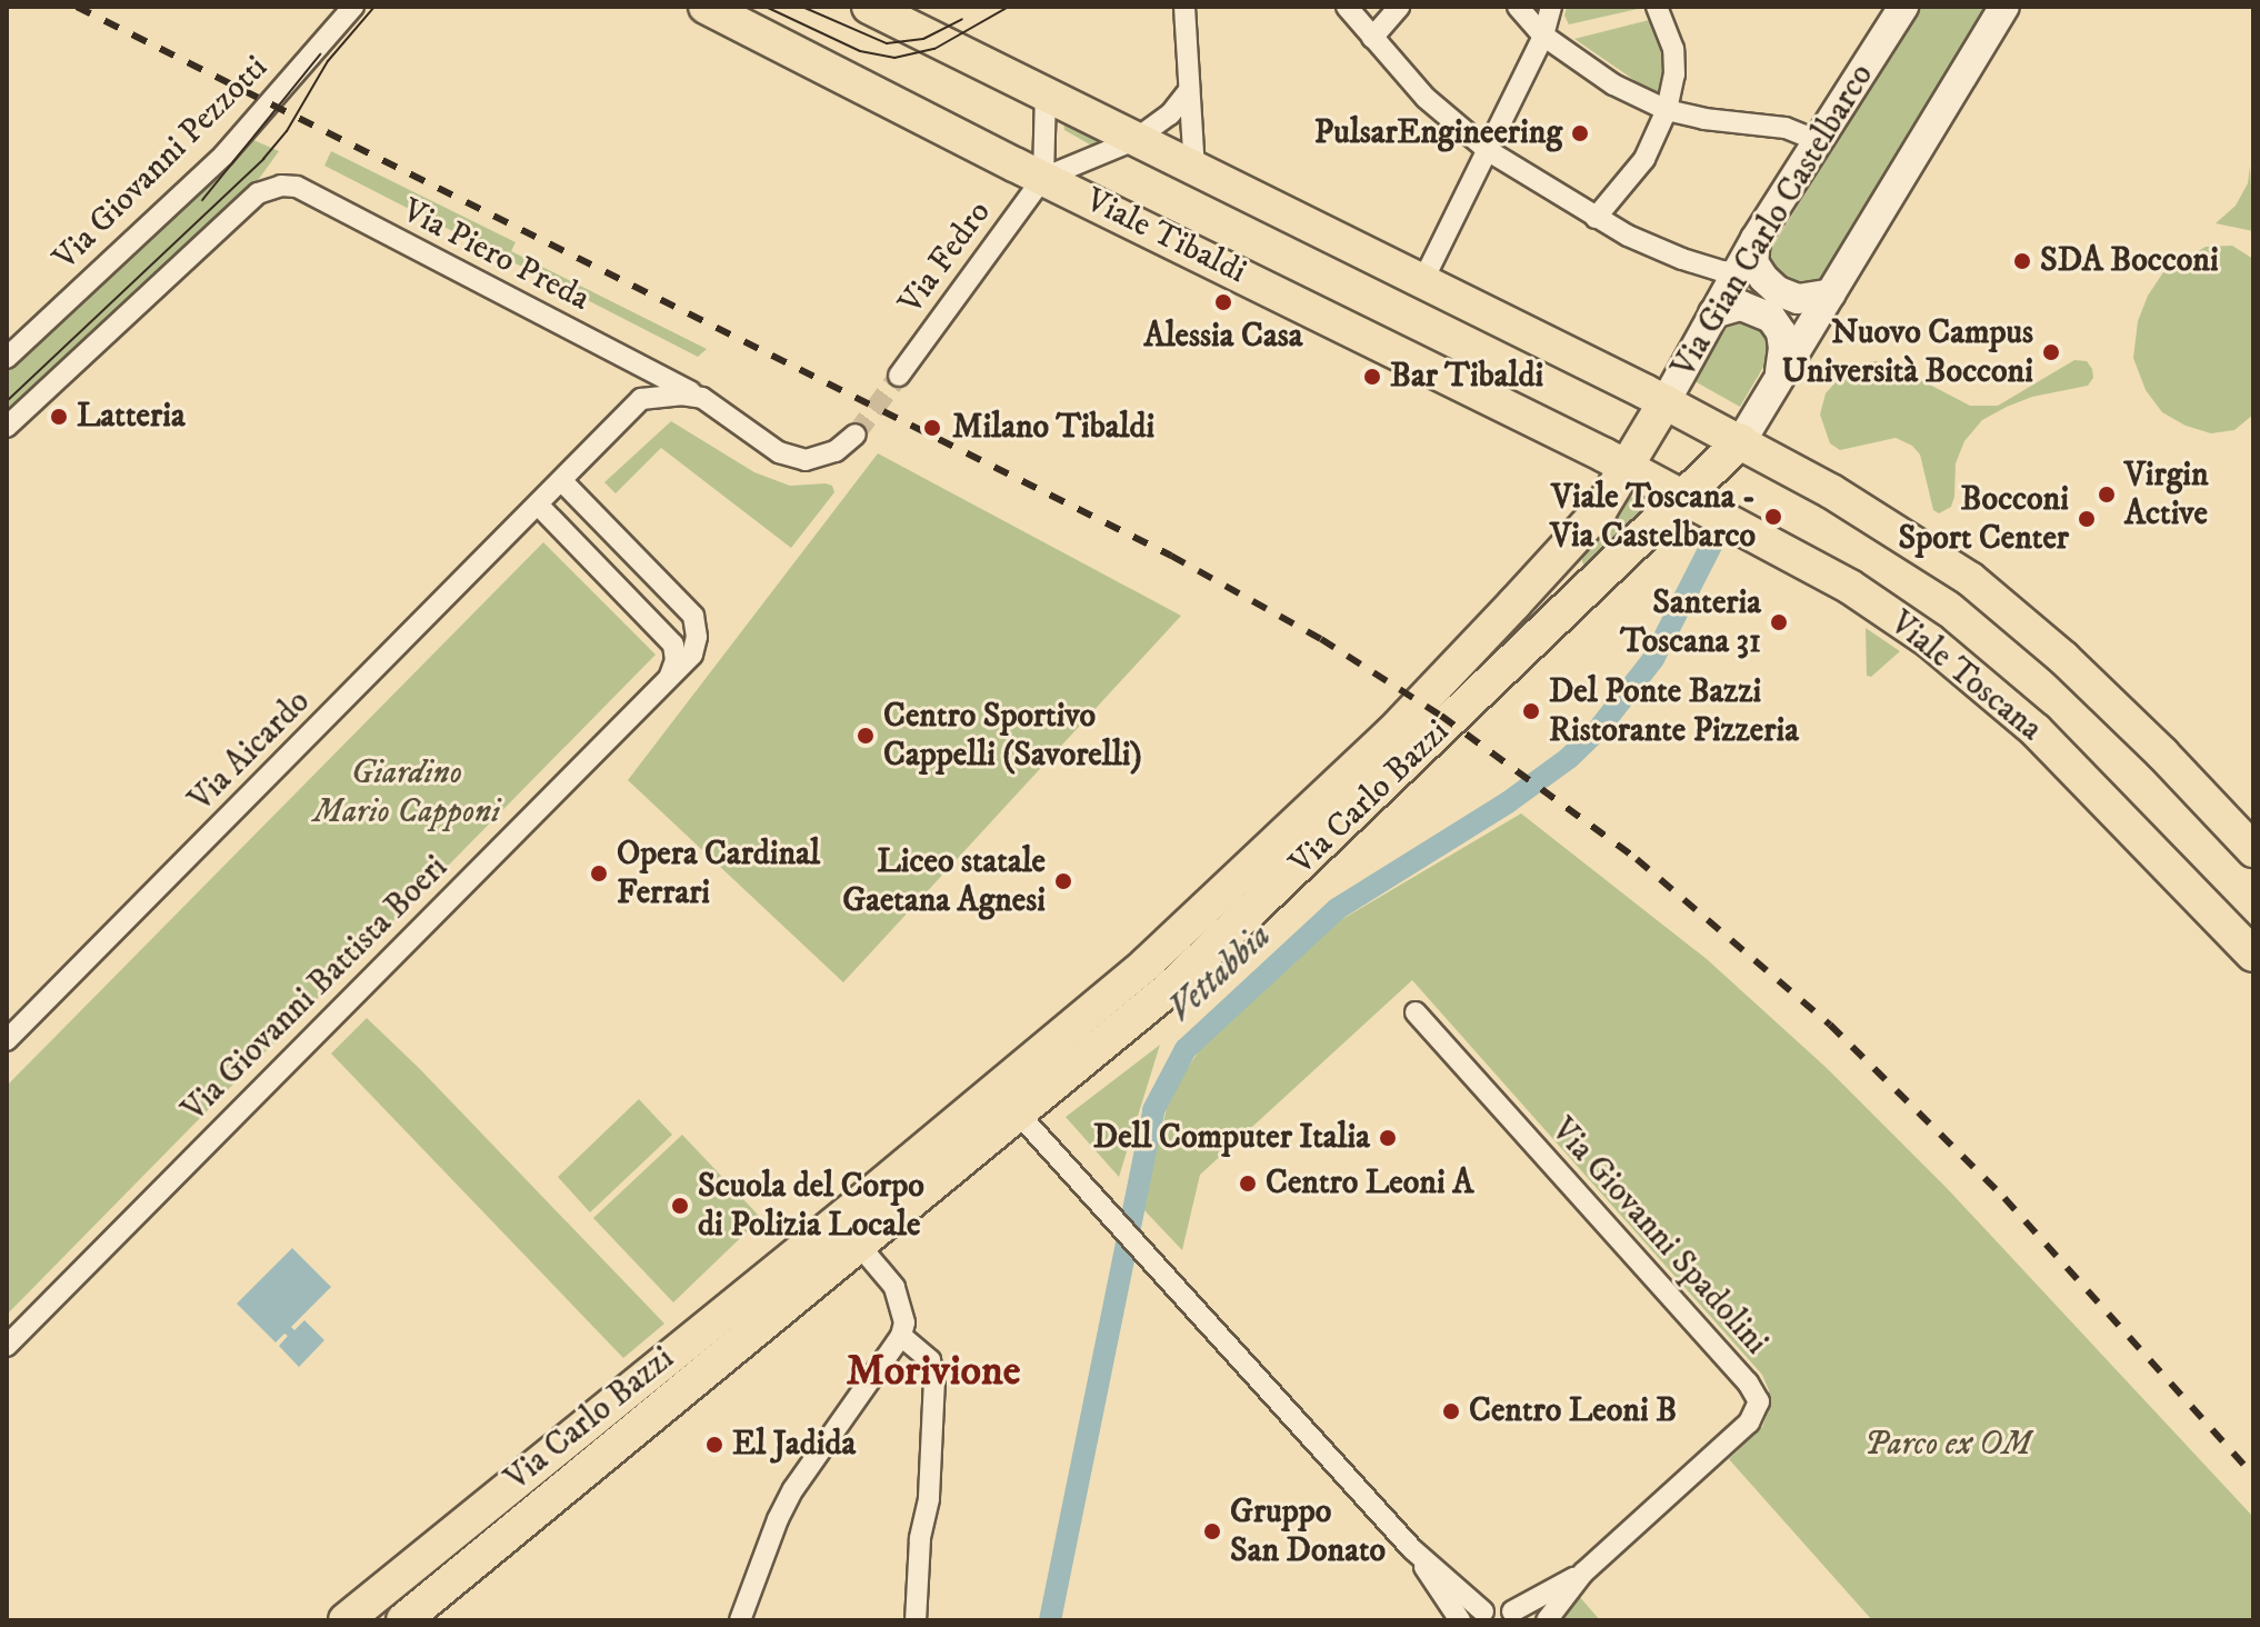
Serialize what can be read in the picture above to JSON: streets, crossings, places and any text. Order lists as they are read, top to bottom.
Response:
{
  "streets": {
    "main road": [
      "Via Gian Carlo Castelbarco",
      "Viale Tibaldi",
      "Viale Toscana",
      "Via Carlo Bazzi"
    ],
    "street": [
      "Via Giovanni Pezzotti",
      "Via Piero Preda",
      "Via Fedro",
      "Via Aicardo",
      "Via Giovanni Battista Boeri",
      "Via Giovanni Spadolini"
    ]
  },
  "crossings": [
    ["Via Gian Carlo Castelbarco", "Via Carlo Bazzi"],
    ["Viale Tibaldi", "Via Fedro"],
    ["Viale Tibaldi", "Viale Toscana"],
    ["Viale Tibaldi", "Via Carlo Bazzi"],
    ["Viale Toscana", "Via Carlo Bazzi"],
    ["Via Aicardo", "Via Giovanni Battista Boeri"],
    ["Via Carlo Bazzi", "Via Giovanni Spadolini"]
  ],
  "districts": ["Morivione"],
  "water": ["Vettabbia"],
  "parks": ["Giardino Mario Capponi", "Parco ex OM"],
  "places": [
    "PulsarEngineering",
    "SDA Bocconi",
    "Alessia Casa",
    "Nuovo Campus Università Bocconi",
    "Bar Tibaldi",
    "Latteria",
    "Milano Tibaldi",
    "Virgin Active",
    "Viale Toscana - Via Castelbarco",
    "Bocconi Sport Center",
    "Santeria Toscana 31",
    "Del Ponte Bazzi Ristorante Pizzeria",
    "Centro Sportivo Cappelli (Savorelli)",
    "Opera Cardinal Ferrari",
    "Liceo statale Gaetana Agnesi",
    "Dell Computer Italia",
    "Centro Leoni A",
    "Scuola del Corpo di Polizia Locale",
    "Centro Leoni B",
    "El Jadida",
    "Gruppo San Donato"
  ]
}
